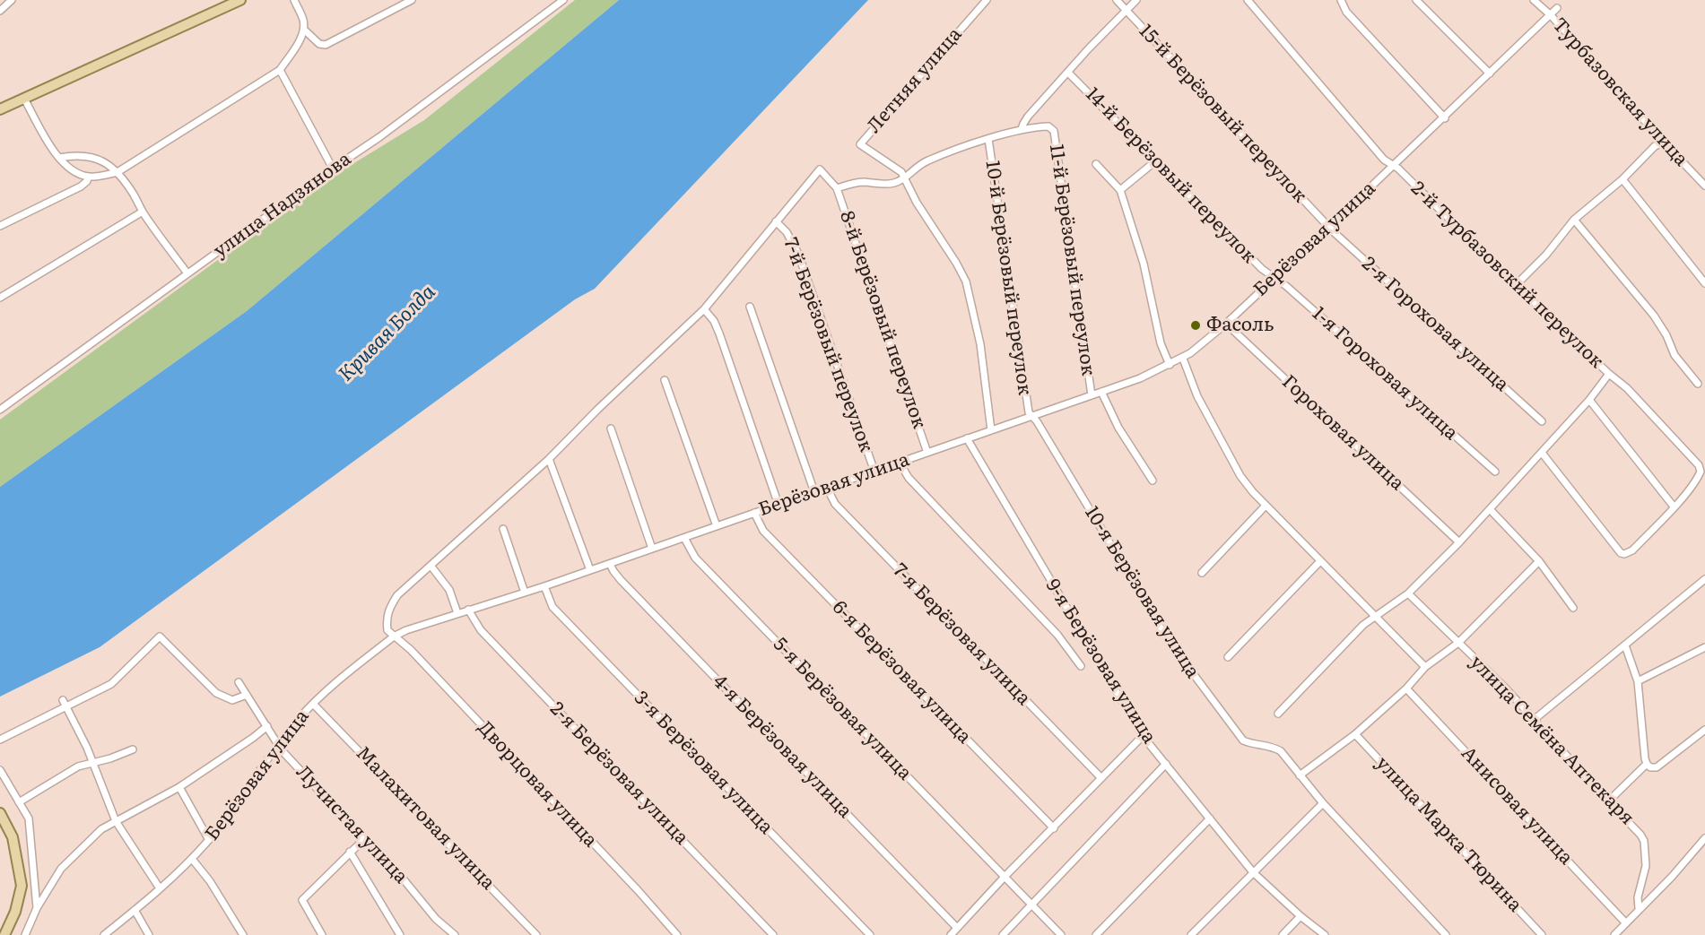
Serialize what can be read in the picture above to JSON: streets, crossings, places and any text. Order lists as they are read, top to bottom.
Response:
{
  "streets": {
    "street": [
      "Летняя улица",
      "Турбазовская улица",
      "15-й Берёзовый переулок",
      "14-й Берёзовый переулок",
      "улица Надзянова",
      "Берёзовая улица",
      "11-й Берёзовый переулок",
      "2-й Турбазовский переулок",
      "10-й Берёзовый переулок",
      "8-й Берёзовый переулок",
      "2-я Гороховая улица",
      "7-й Берёзовый переулок",
      "1-я Гороховая улица",
      "Гороховая улица",
      "10-я Берёзовая улица",
      "7-я Берёзовая улица",
      "9-я Берёзовая улица",
      "6-я Берёзовая улица",
      "5-я Берёзовая улица",
      "улица Семёна Аптекаря",
      "4-я Берёзовая улица",
      "3-я Берёзовая улица",
      "2-я Берёзовая улица",
      "Дворцовая улица",
      "Анисовая улица",
      "Малахитовая улица",
      "Лучистая улица",
      "улица Марка Тюрина"
    ]
  },
  "crossings": [
    ["Турбазовская улица", "Берёзовая улица"],
    ["15-й Берёзовый переулок", "Берёзовая улица"],
    ["15-й Берёзовый переулок", "2-я Гороховая улица"],
    ["14-й Берёзовый переулок", "Берёзовая улица"],
    ["14-й Берёзовый переулок", "1-я Гороховая улица"],
    ["Берёзовая улица", "11-й Берёзовый переулок"],
    ["Берёзовая улица", "2-й Турбазовский переулок"],
    ["Берёзовая улица", "10-й Берёзовый переулок"],
    ["Берёзовая улица", "8-й Берёзовый переулок"],
    ["Берёзовая улица", "2-я Гороховая улица"],
    ["Берёзовая улица", "7-й Берёзовый переулок"],
    ["Берёзовая улица", "1-я Гороховая улица"],
    ["Берёзовая улица", "Гороховая улица"],
    ["Берёзовая улица", "10-я Берёзовая улица"],
    ["Берёзовая улица", "7-я Берёзовая улица"],
    ["Берёзовая улица", "9-я Берёзовая улица"],
    ["Берёзовая улица", "6-я Берёзовая улица"],
    ["Берёзовая улица", "5-я Берёзовая улица"],
    ["Берёзовая улица", "4-я Берёзовая улица"],
    ["Берёзовая улица", "3-я Берёзовая улица"],
    ["Берёзовая улица", "2-я Берёзовая улица"],
    ["Берёзовая улица", "Дворцовая улица"],
    ["Берёзовая улица", "Малахитовая улица"],
    ["Берёзовая улица", "Лучистая улица"],
    ["2-й Турбазовский переулок", "Гороховая улица"],
    ["2-й Турбазовский переулок", "улица Семёна Аптекаря"],
    ["10-й Берёзовый переулок", "10-я Берёзовая улица"]
  ],
  "water": ["Кривая Болда"],
  "places": ["Фасоль"]
}
